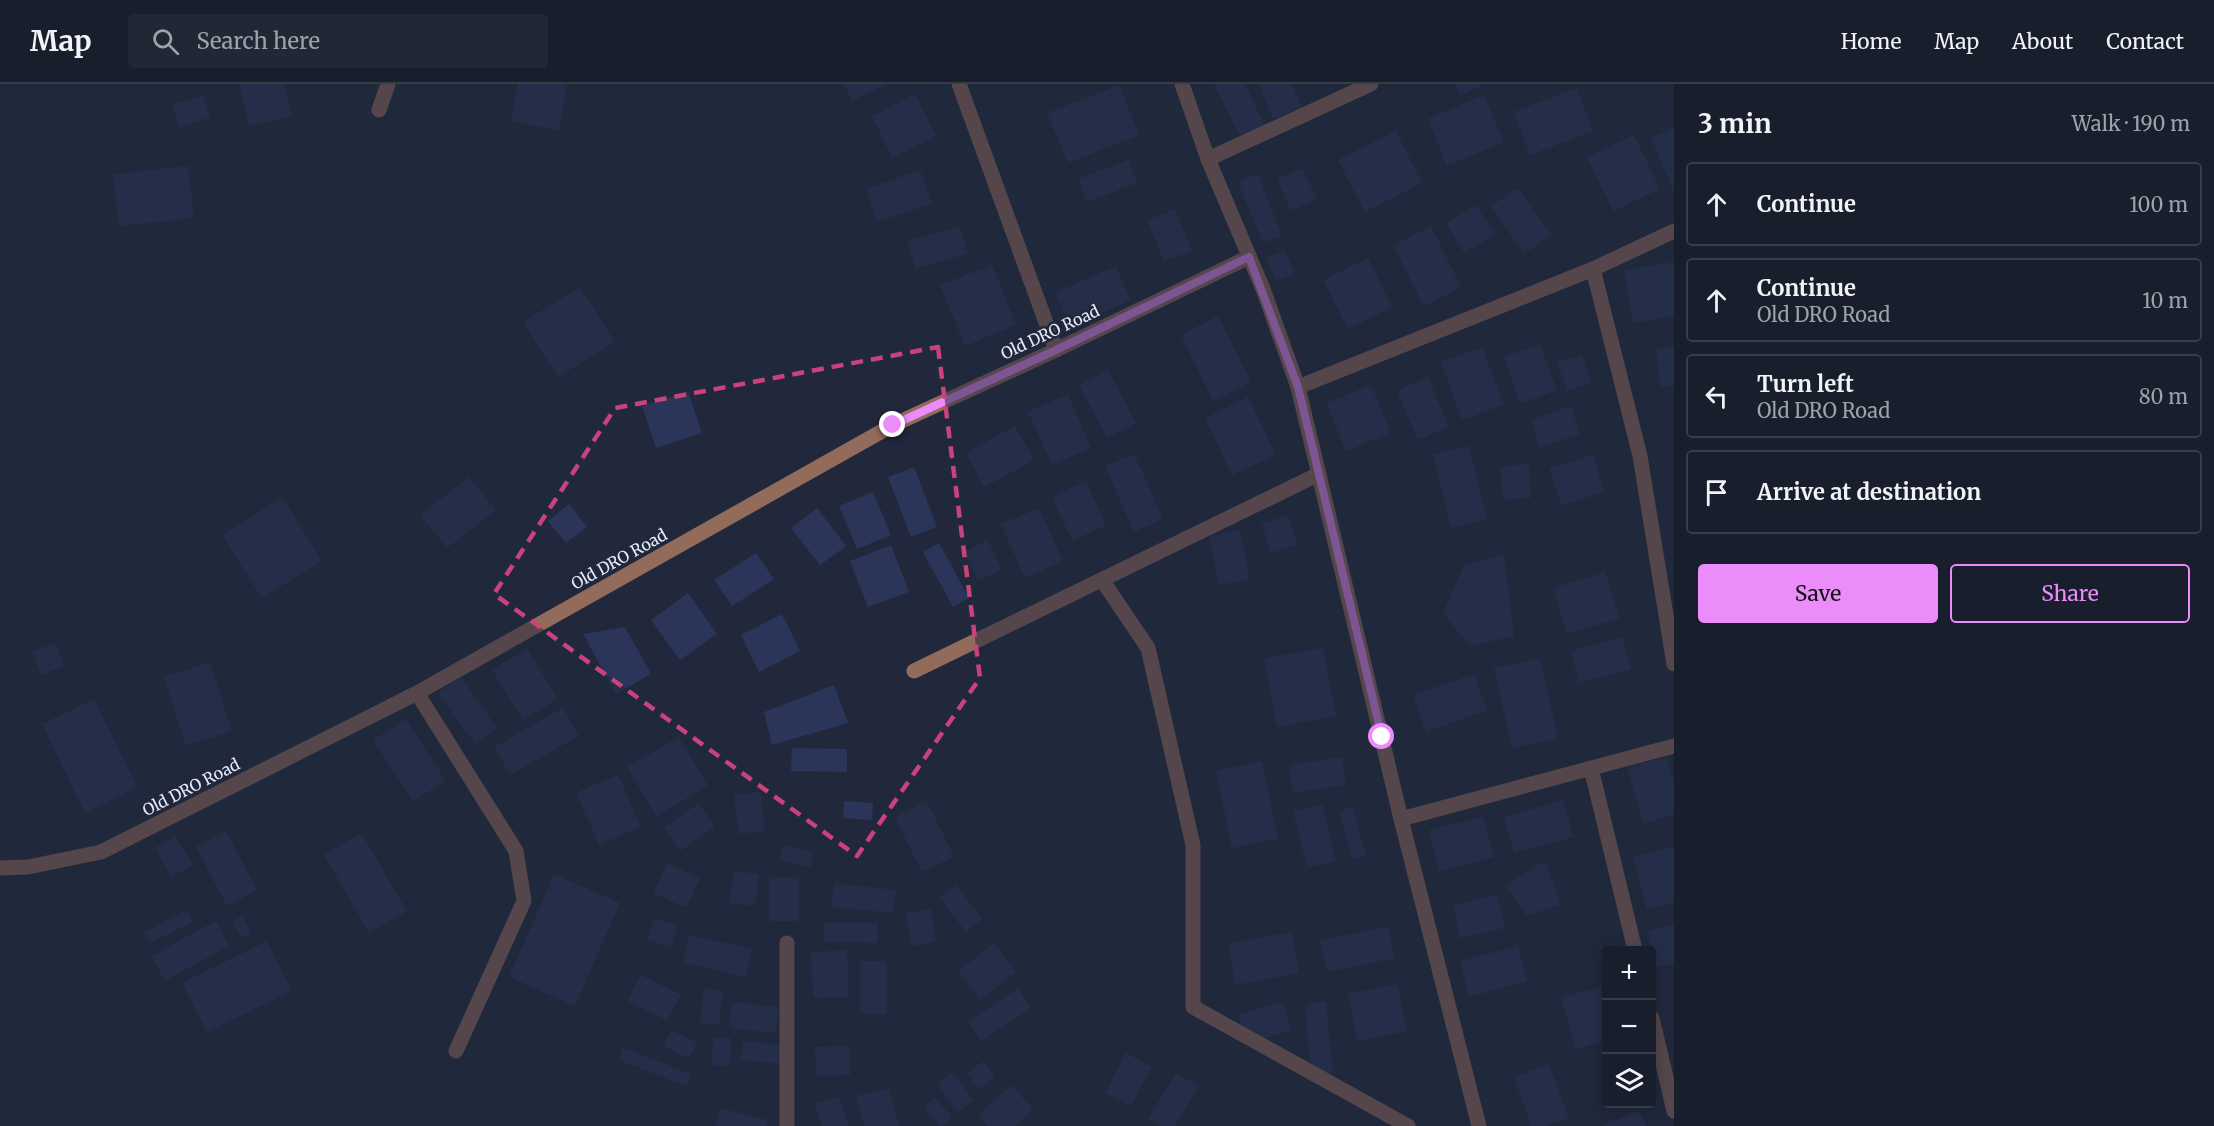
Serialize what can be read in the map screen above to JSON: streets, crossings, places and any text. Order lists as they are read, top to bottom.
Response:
{
  "streets": {
    "street": ["Old DRO Road"]
  },
  "page": {
    "header": "Map",
    "search": "Search here",
    "nav": [
      "Home",
      "Map",
      "About",
      "Contact"
    ],
    "heading": ["3 min", "Walk · 190 m"],
    "list": [
      ["Continue", "100 m"],
      ["Continue", "Old DRO Road", "10 m"],
      ["Turn left", "Old DRO Road", "80 m"],
      "Arrive at destination"
    ],
    "buttons": ["Save", "Share"],
    "map_buttons": ["+", "−"]
  }
}
